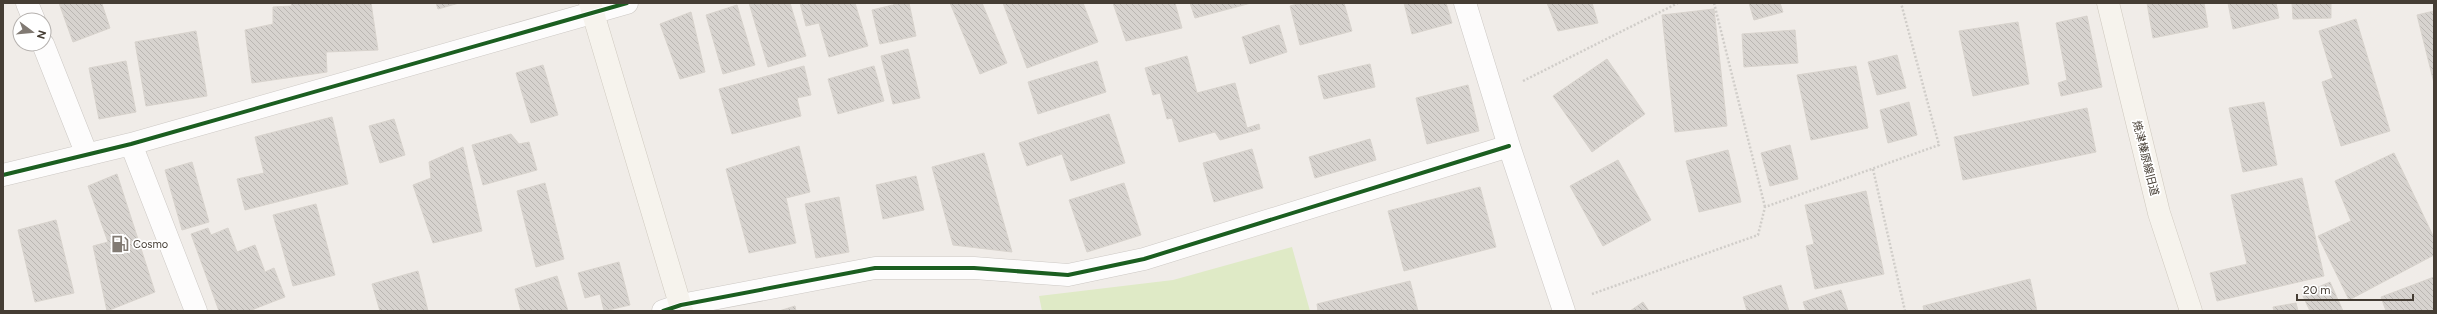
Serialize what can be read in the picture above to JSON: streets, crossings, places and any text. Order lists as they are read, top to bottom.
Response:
{
  "streets": {
    "street": ["焼津榛原線旧道"]
  },
  "places": {
    "fuel station": ["Cosmo"]
  },
  "scale_bar": "20 m",
  "north": "right"
}
